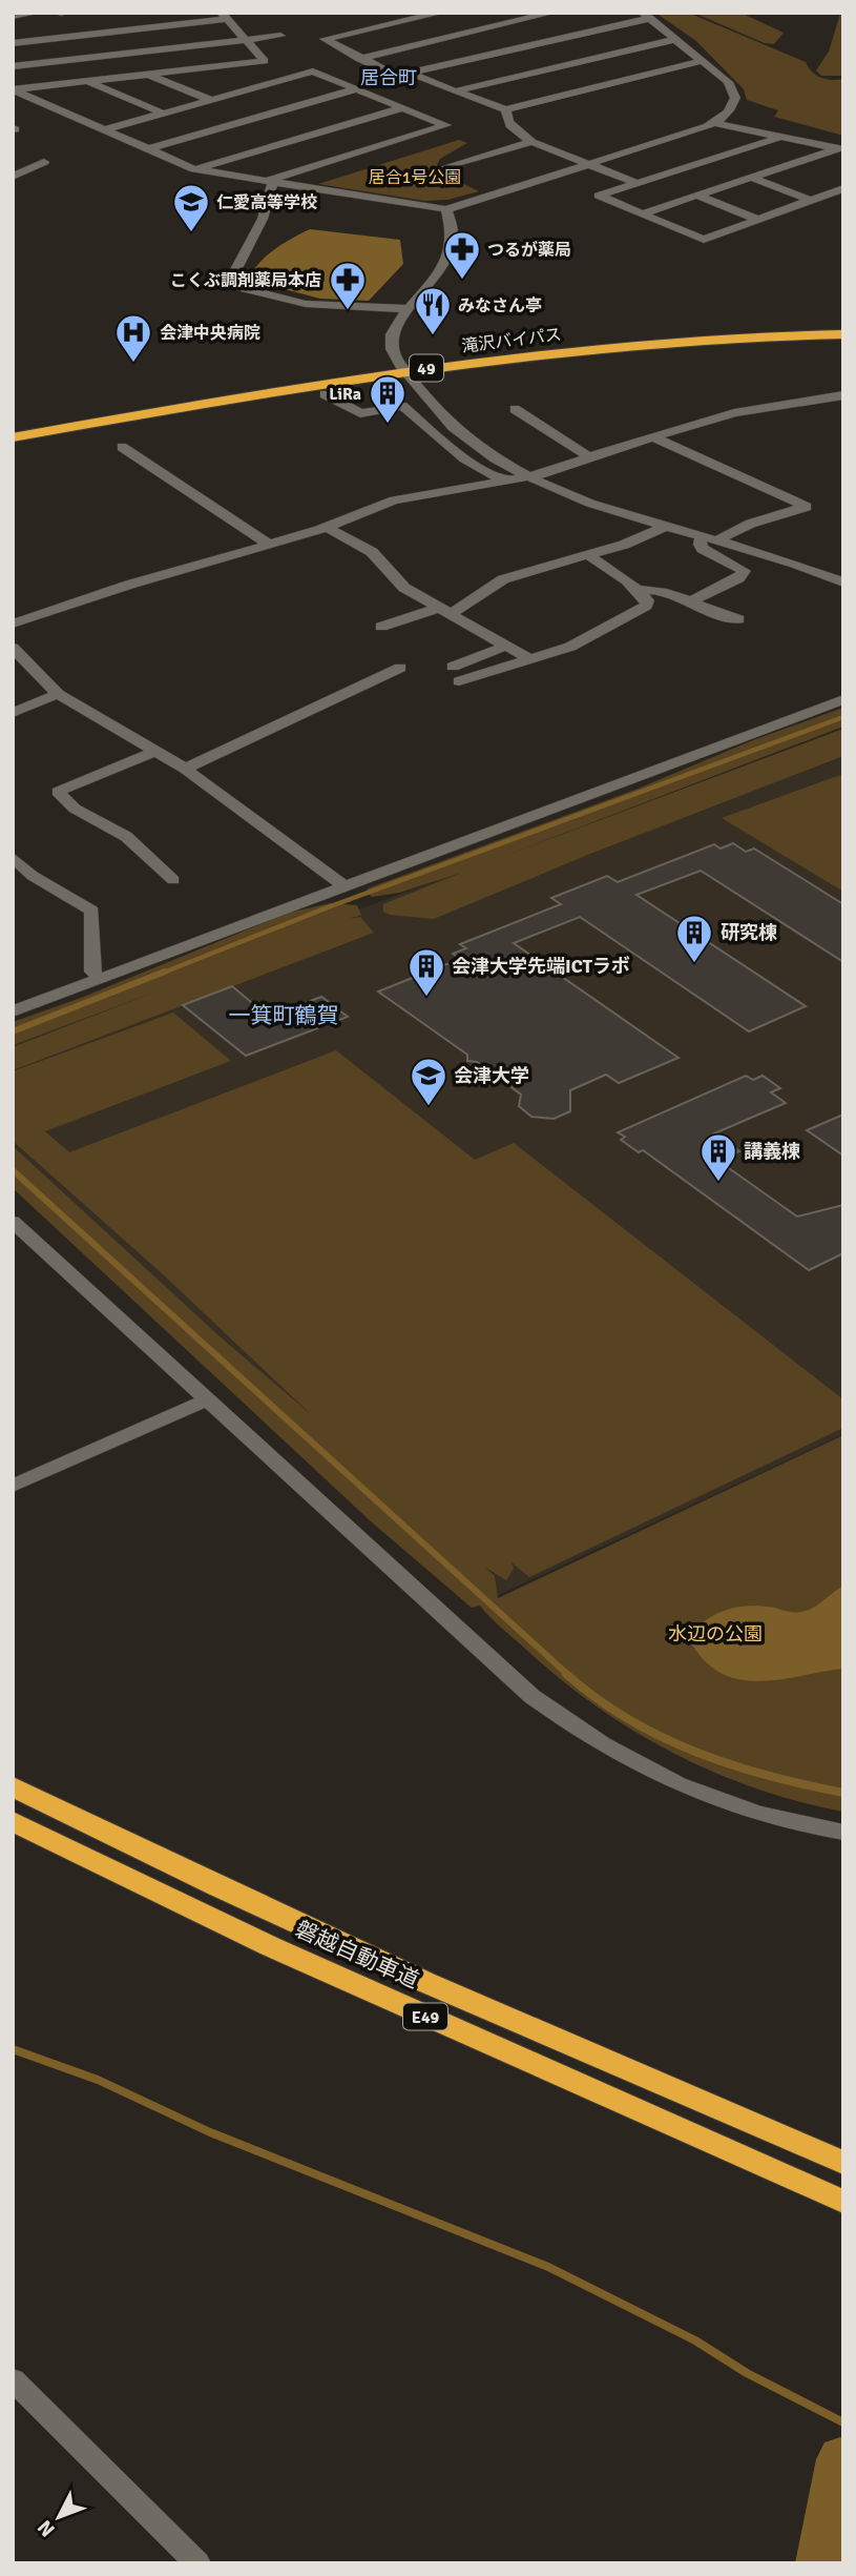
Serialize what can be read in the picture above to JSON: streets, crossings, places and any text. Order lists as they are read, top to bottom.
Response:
{
  "streets": {
    "highway": [
      "滝沢バイパス",
      "49",
      "磐越自動車道",
      "E49"
    ]
  },
  "districts": ["居合町", "一箕町鶴賀"],
  "parks": ["居合1号公園", "水辺の公園"],
  "places": {
    "school or university": ["仁愛高等学校", "会津大学"],
    "pharmacy": ["つるが薬局", "こくぶ調剤薬局本店"],
    "restaurant": ["みなさん亭"],
    "hospital": ["会津中央病院"],
    "building": [
      "LiRa",
      "研究棟",
      "会津大学先端ICTラボ",
      "講義棟"
    ]
  },
  "north": "bottom left"
}
